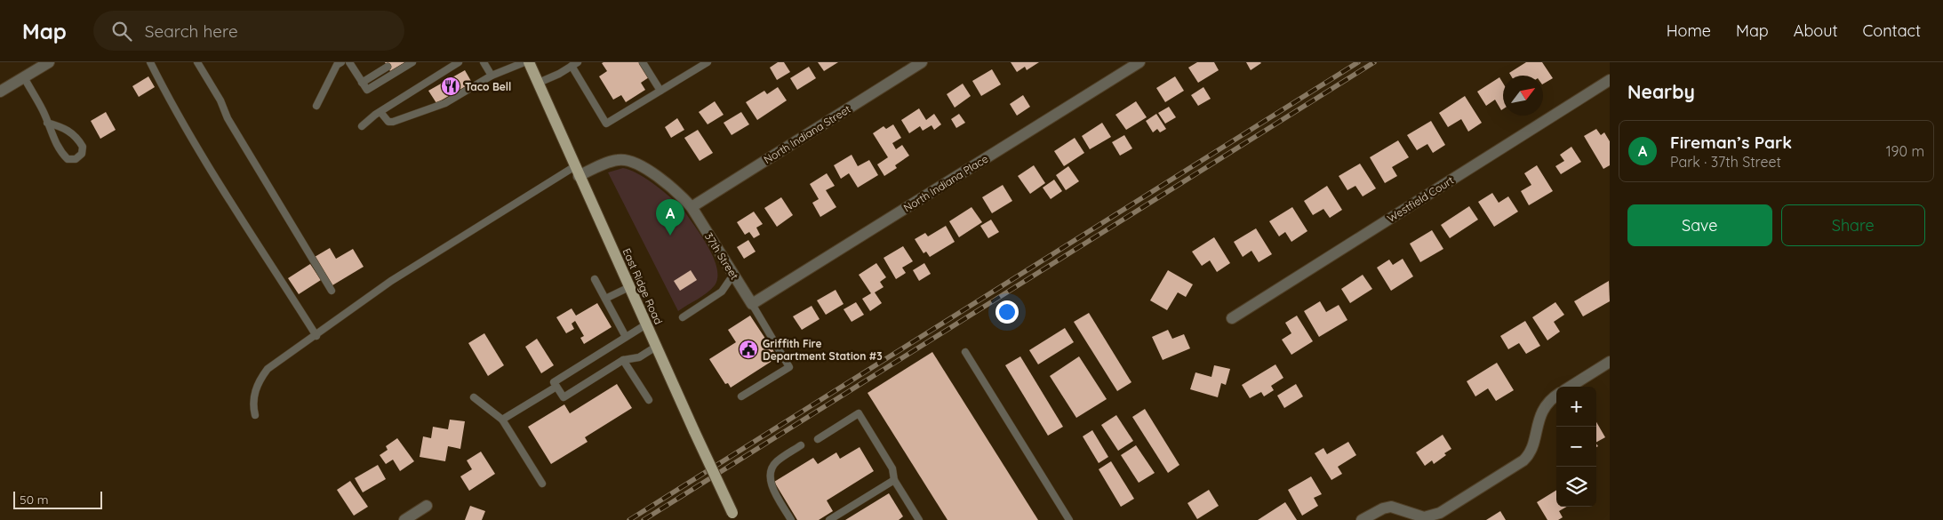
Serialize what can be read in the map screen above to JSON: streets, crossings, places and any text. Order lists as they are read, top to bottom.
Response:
{
  "streets": {
    "main road": ["East Ridge Road"],
    "street": [
      "North Indiana Street",
      "North Indiana Place",
      "Westfield Court",
      "37th Street"
    ]
  },
  "crossings": [
    ["North Indiana Street", "37th Street"],
    ["North Indiana Place", "37th Street"],
    ["37th Street", "East Ridge Road"]
  ],
  "places": {
    "restaurant": ["Taco Bell"],
    "public building": ["Griffith Fire Department Station #3"]
  },
  "scale_bar": "50 m",
  "north": "top right",
  "page": {
    "header": "Map",
    "search": "Search here",
    "nav": [
      "Home",
      "Map",
      "About",
      "Contact"
    ],
    "heading": "Nearby",
    "list": [
      {
        "mark": "A",
        "name": "Fireman’s Park",
        "note": "Park · 37th Street",
        "value": "190 m"
      }
    ],
    "buttons": ["Save", "Share"],
    "pins": "A",
    "map_buttons": ["+", "−"],
    "scale": "50 m"
  }
}
